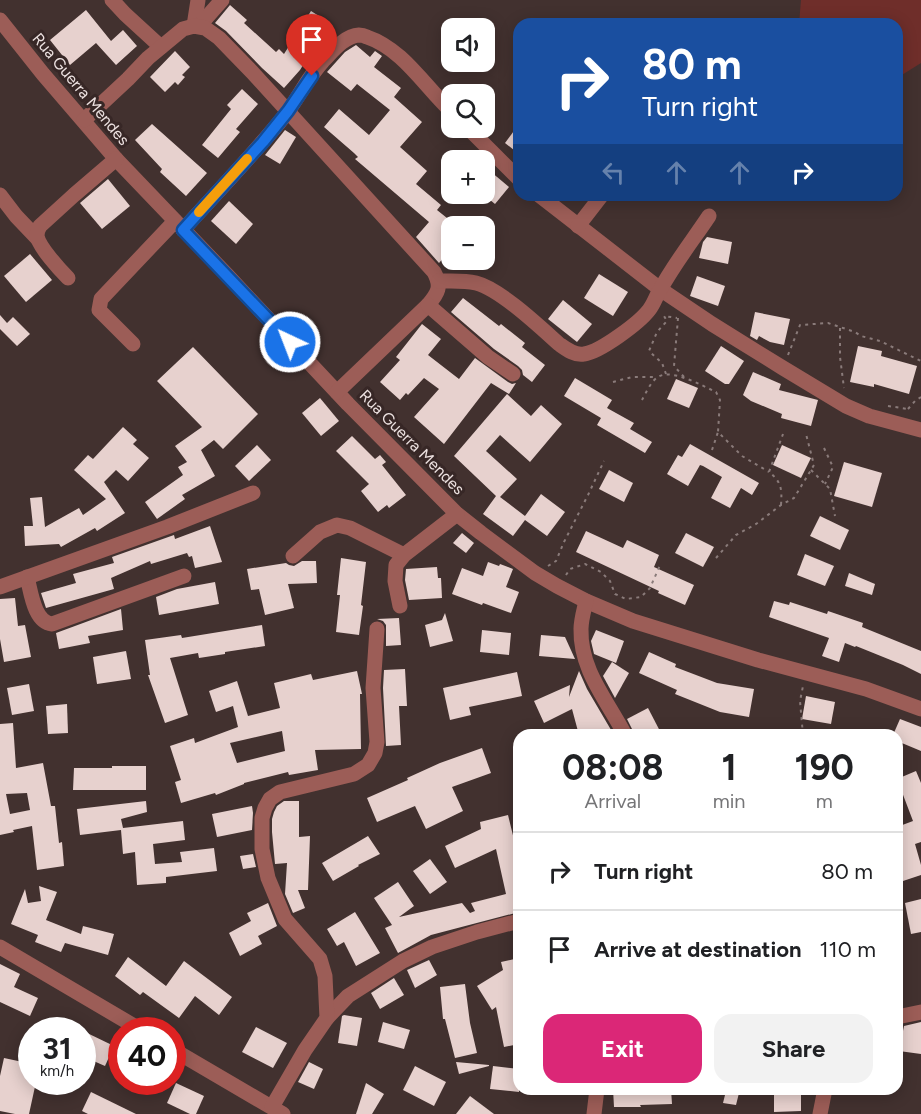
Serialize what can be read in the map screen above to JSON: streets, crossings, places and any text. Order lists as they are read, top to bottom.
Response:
{
  "streets": {
    "street": ["Rua Guerra Mendes"]
  },
  "page": {
    "map_buttons": ["+", "−"],
    "turn": ["80 m", "Turn right"],
    "eta": [
      "08:08",
      "Arrival",
      "1",
      "min",
      "190",
      "m"
    ],
    "list": [
      {
        "name": "Turn right",
        "value": "80 m"
      },
      {
        "name": "Arrive at destination",
        "value": "110 m"
      }
    ],
    "buttons": ["Exit", "Share"],
    "speed": "31 km/h",
    "limit": "40"
  }
}
